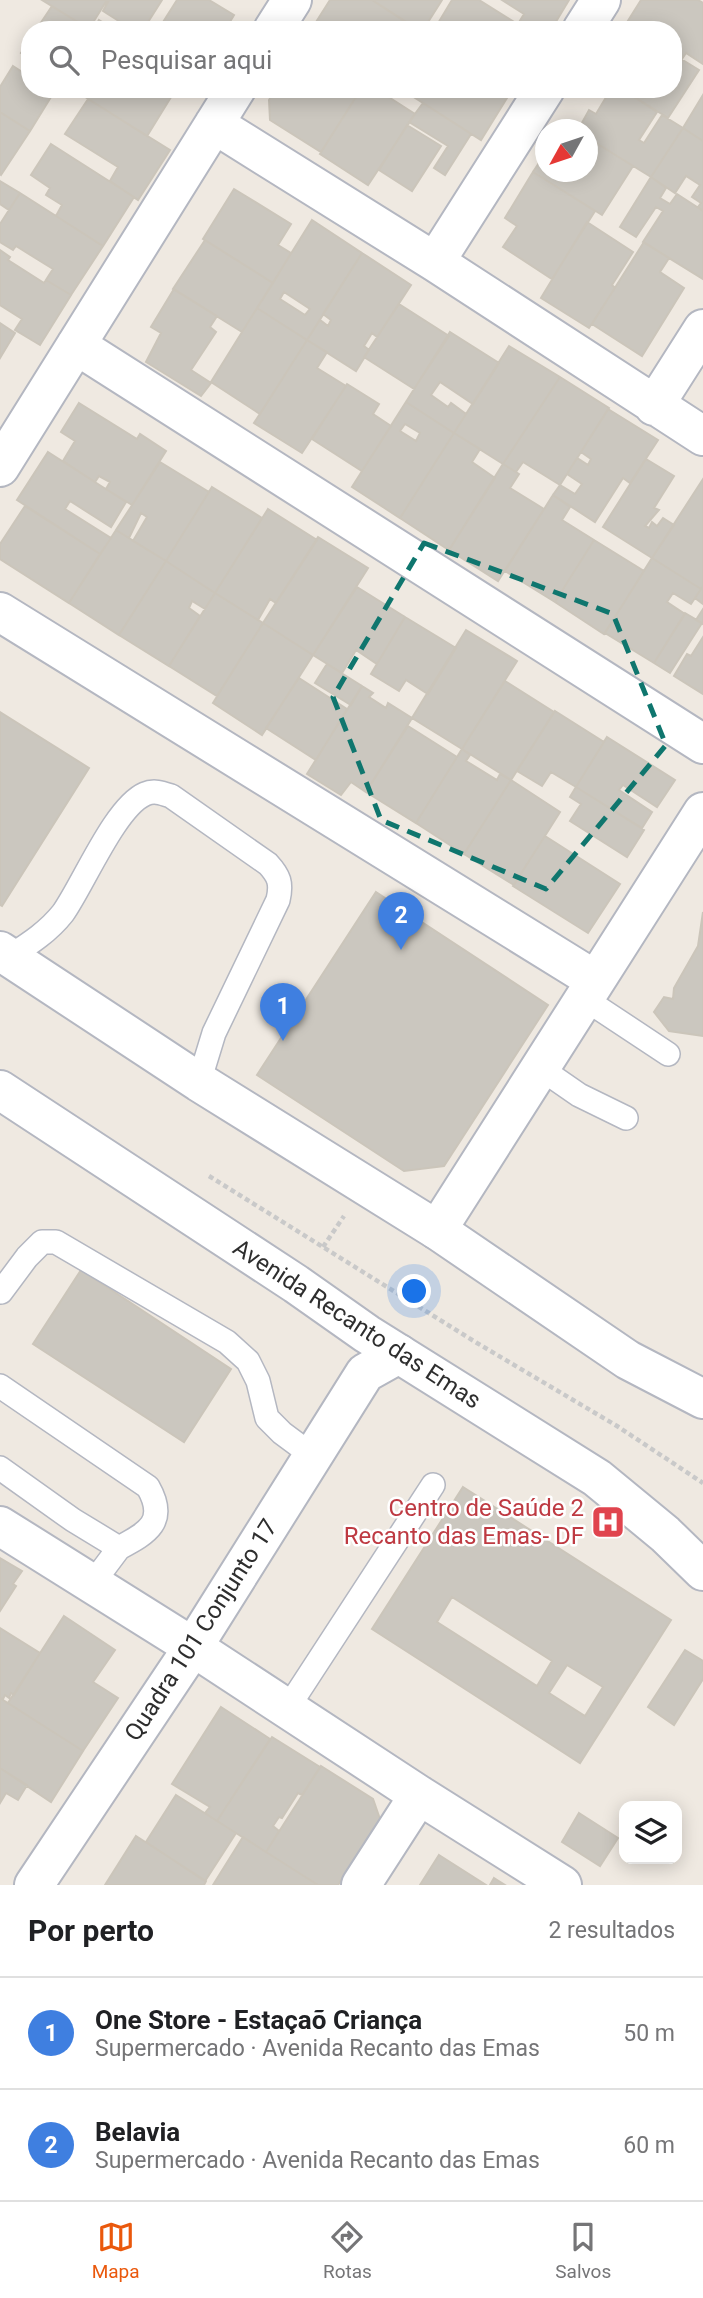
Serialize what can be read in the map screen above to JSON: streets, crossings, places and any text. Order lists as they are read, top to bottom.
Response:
{
  "streets": {
    "street": ["Avenida Recanto das Emas", "Quadra 101 Conjunto 17"]
  },
  "crossings": [
    ["Avenida Recanto das Emas", "Quadra 101 Conjunto 17"]
  ],
  "places": {
    "hospital": ["Centro de Saúde 2 Recanto das Emas- DF"]
  },
  "north": "bottom left",
  "page": {
    "search": "Pesquisar aqui",
    "pins": ["2", "1"],
    "heading": ["Por perto", "2 resultados"],
    "list": [
      {
        "mark": "1",
        "name": "One Store - Estaçaõ Criança",
        "note": "Supermercado · Avenida Recanto das Emas",
        "value": "50 m"
      },
      {
        "mark": "2",
        "name": "Belavia",
        "note": "Supermercado · Avenida Recanto das Emas",
        "value": "60 m"
      }
    ],
    "nav": ["Mapa", "Rotas", "Salvos"]
  }
}
